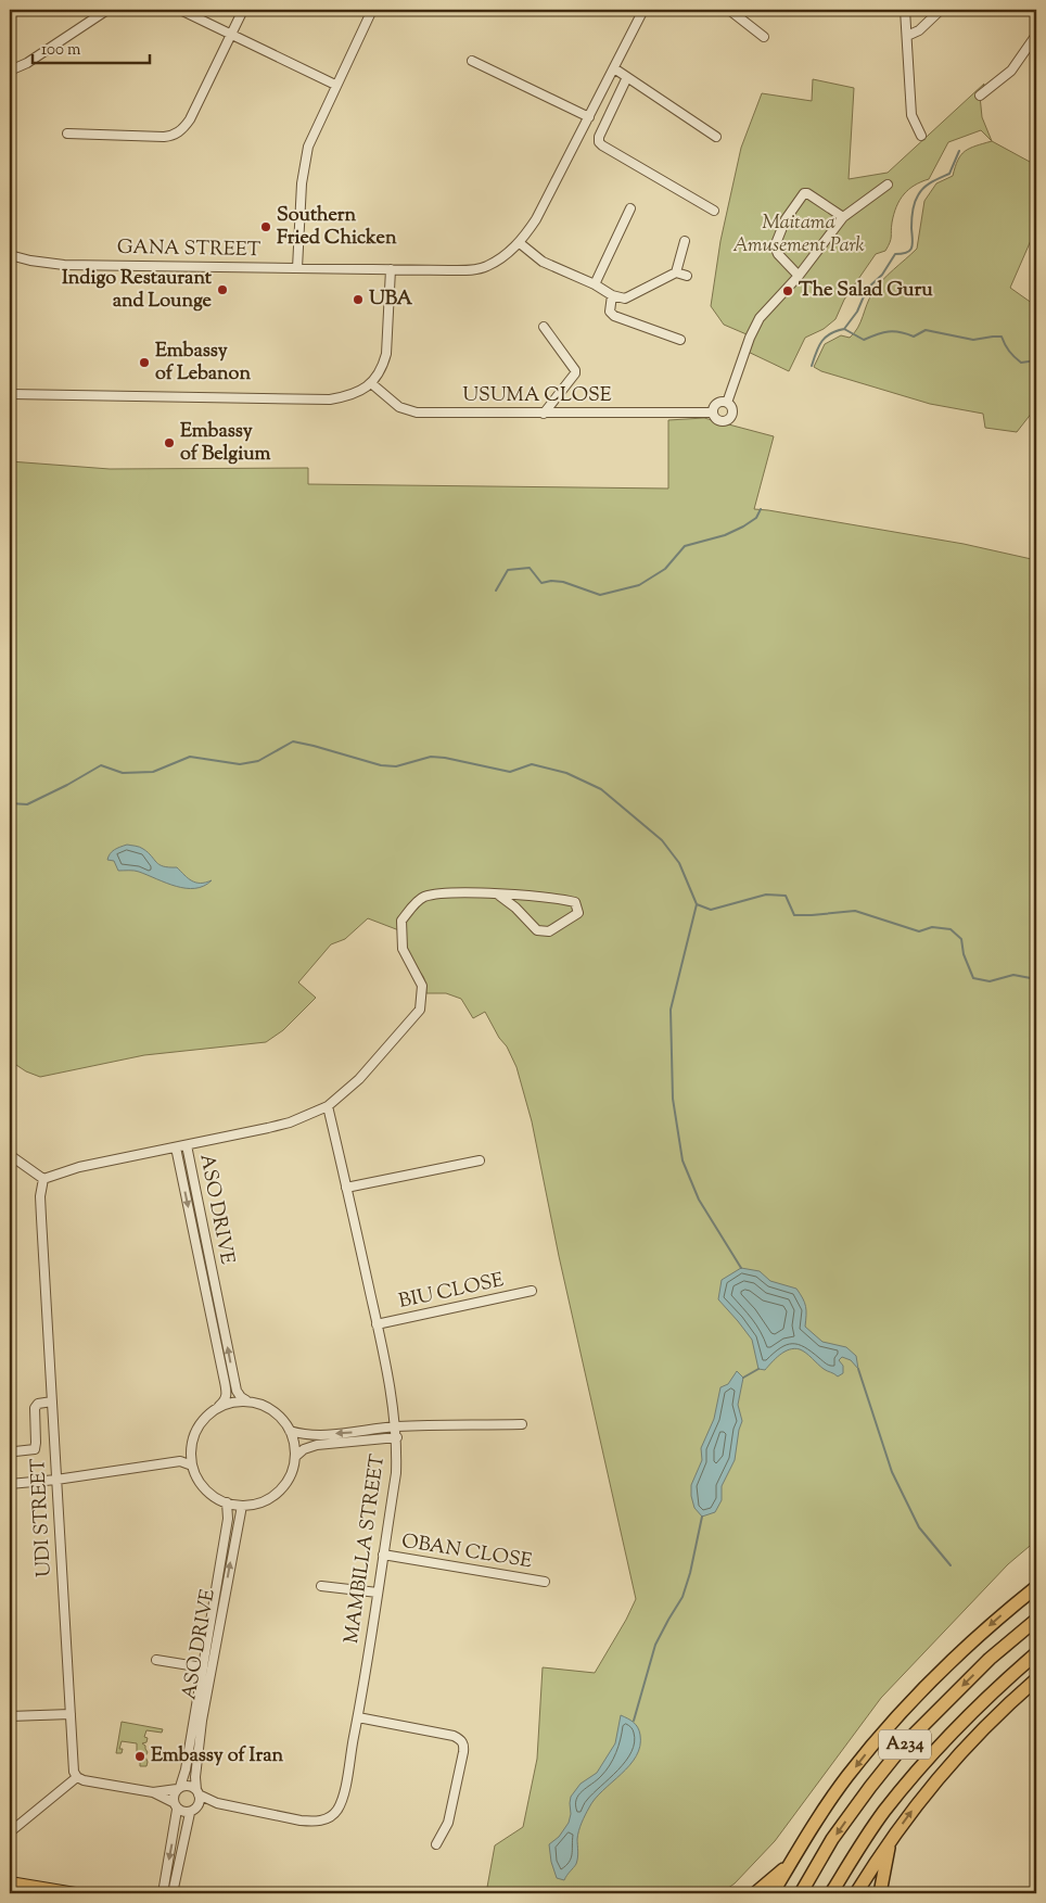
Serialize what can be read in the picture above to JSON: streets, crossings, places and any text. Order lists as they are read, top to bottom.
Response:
{
  "streets": {
    "highway": ["A234"],
    "street": [
      "GANA STREET",
      "USUMA CLOSE",
      "ASO DRIVE",
      "BIU CLOSE",
      "UDI STREET",
      "MAMBILLA STREET",
      "OBAN CLOSE"
    ]
  },
  "crossings": [
    ["BIU CLOSE", "MAMBILLA STREET"],
    ["MAMBILLA STREET", "OBAN CLOSE"]
  ],
  "parks": ["Maitama Amusement Park"],
  "places": [
    "Southern Fried Chicken",
    "Indigo Restaurant and Lounge",
    "The Salad Guru",
    "UBA",
    "Embassy of Lebanon",
    "Embassy of Belgium",
    "Embassy of Iran"
  ],
  "scale_bar": "100 m"
}
